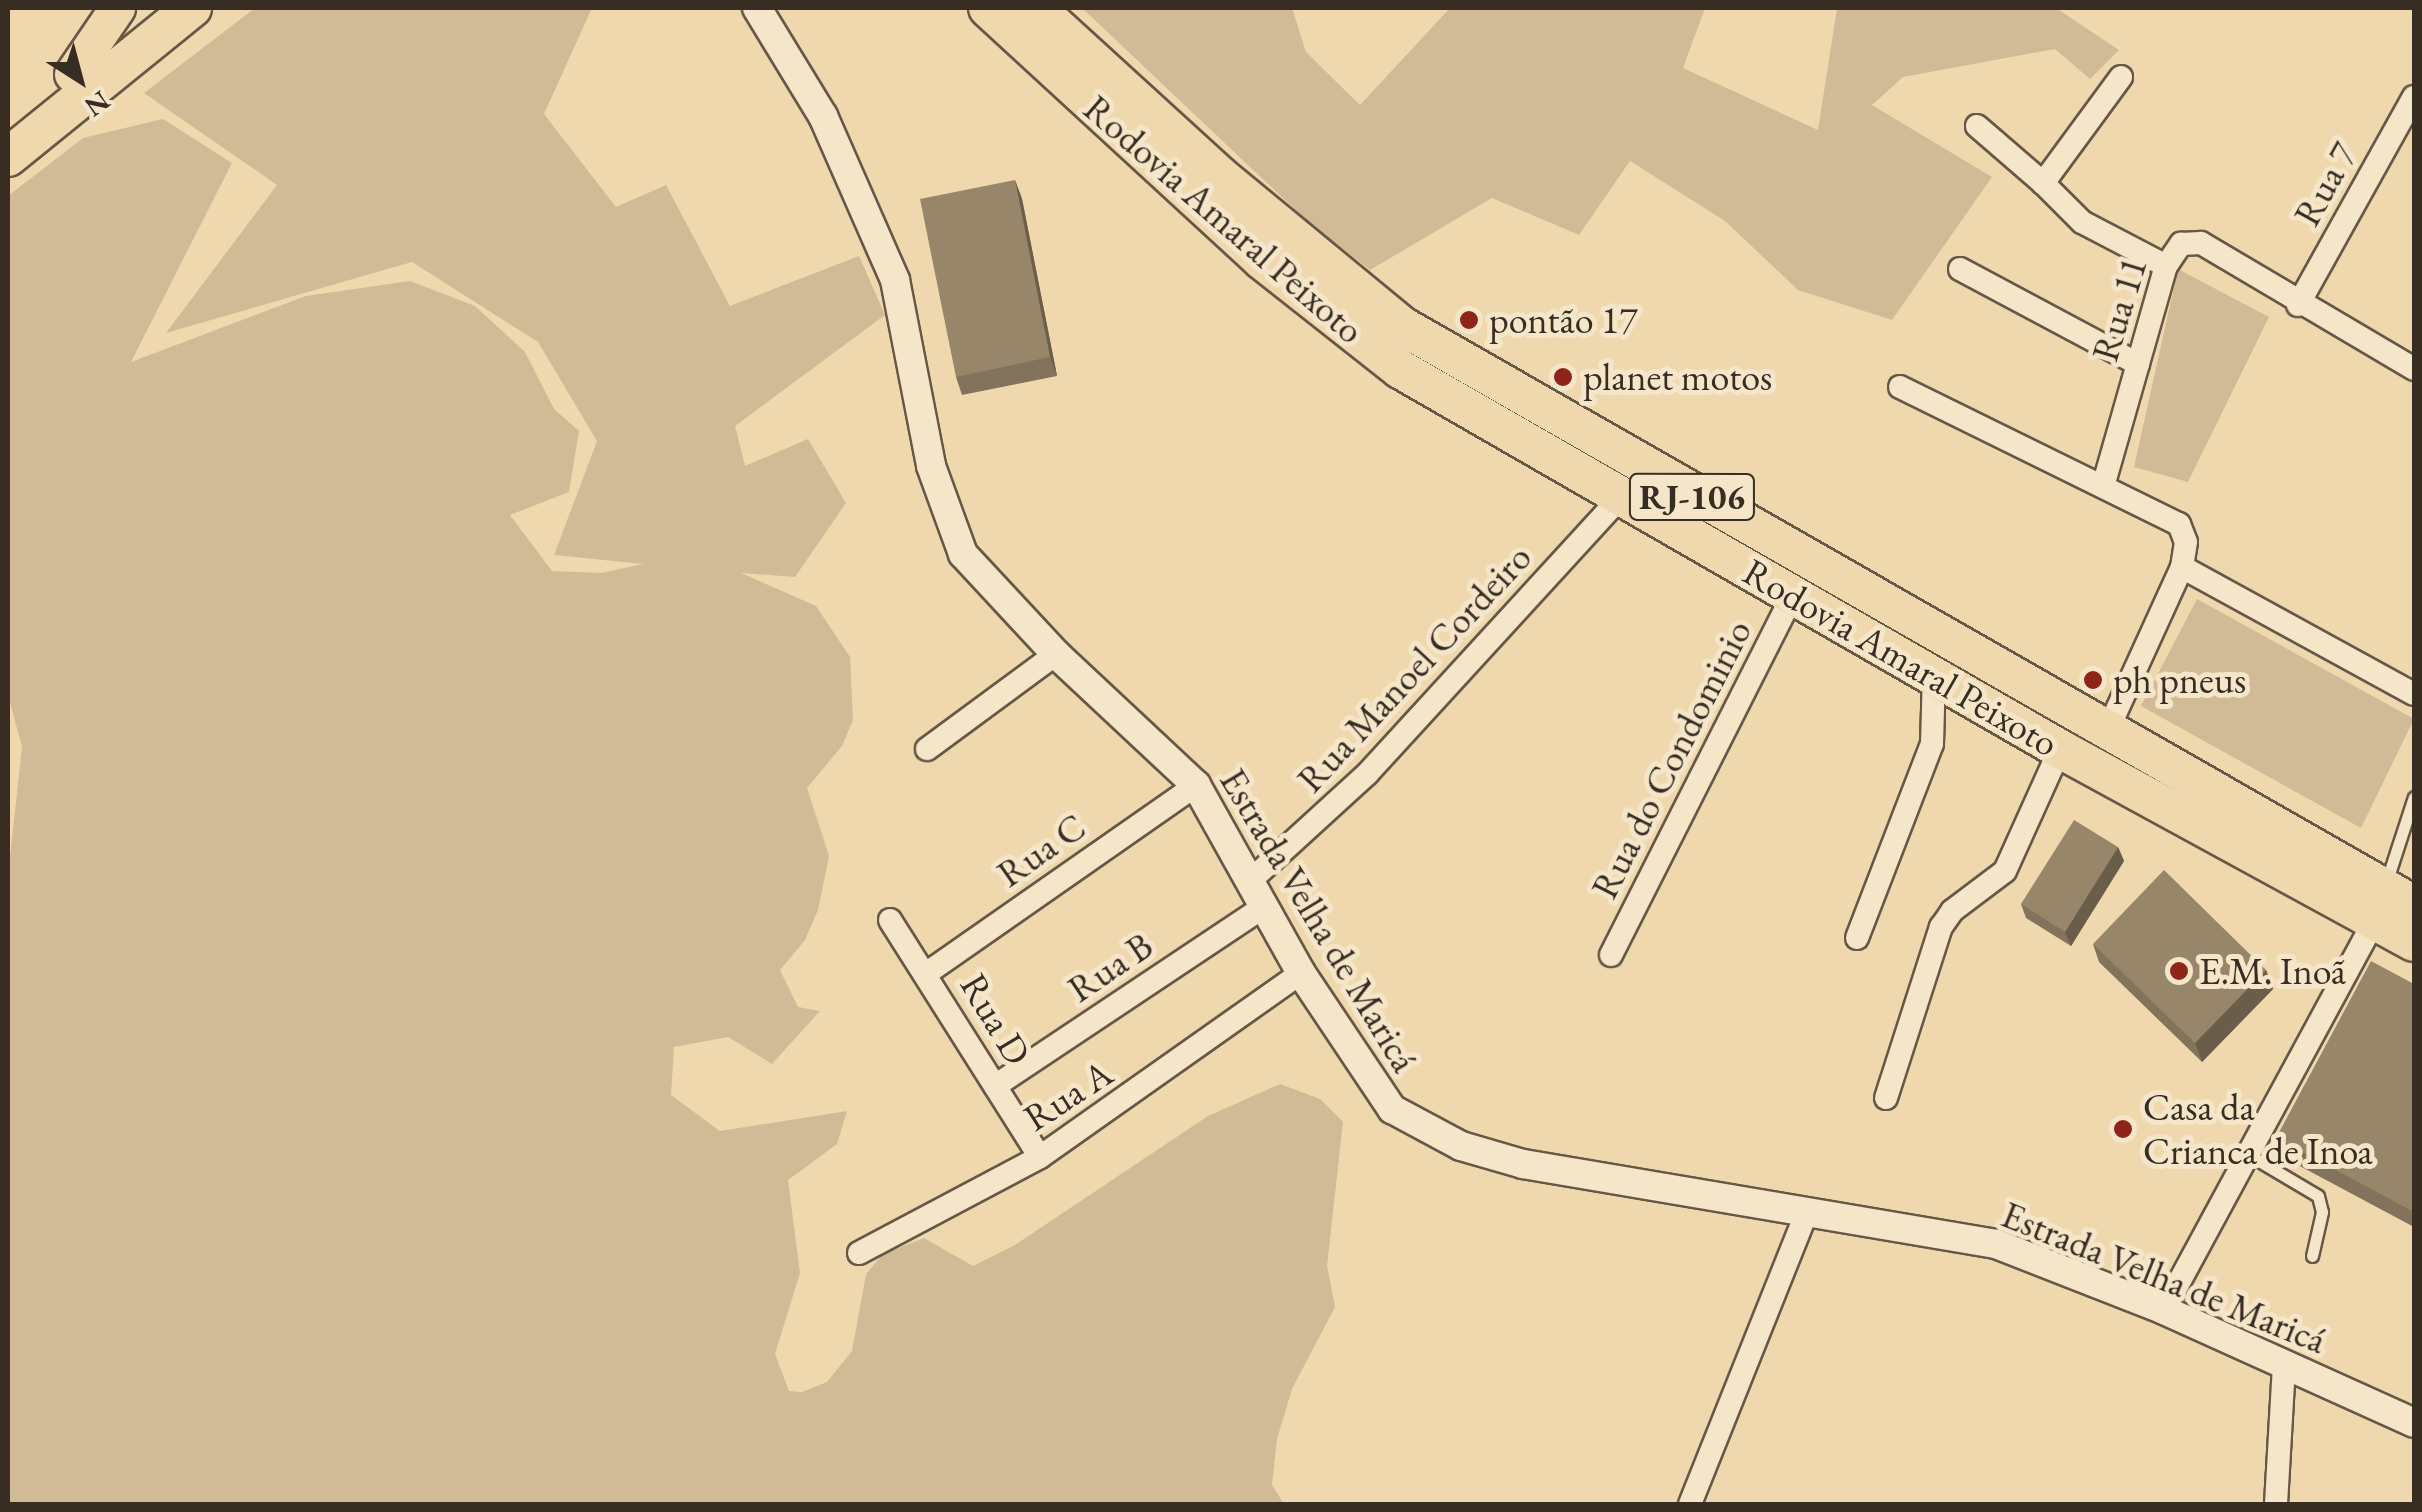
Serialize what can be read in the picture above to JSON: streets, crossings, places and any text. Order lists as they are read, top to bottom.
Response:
{
  "streets": {
    "highway": ["Rodovia Amaral Peixoto", "RJ-106"],
    "street": [
      "Rua 7",
      "Rua 11",
      "Rua Manoel Cordeiro",
      "Rua do Condominio",
      "Rua C",
      "Estrada Velha de Maricá",
      "Rua B",
      "Rua D",
      "Rua A"
    ]
  },
  "crossings": [
    ["Rua 7", "Rua 11"],
    ["Rodovia Amaral Peixoto", "Rua Manoel Cordeiro"],
    ["Rodovia Amaral Peixoto", "Rua do Condominio"],
    ["Rua Manoel Cordeiro", "Estrada Velha de Maricá"],
    ["Rua C", "Estrada Velha de Maricá"],
    ["Rua C", "Rua D"],
    ["Estrada Velha de Maricá", "Rua B"],
    ["Estrada Velha de Maricá", "Rua A"],
    ["Rua B", "Rua D"],
    ["Rua D", "Rua A"]
  ],
  "places": [
    "pontão 17",
    "planet motos",
    "ph pneus",
    "E.M. Inoã",
    "Casa da Crianca de Inoa"
  ],
  "north": "bottom right"
}
